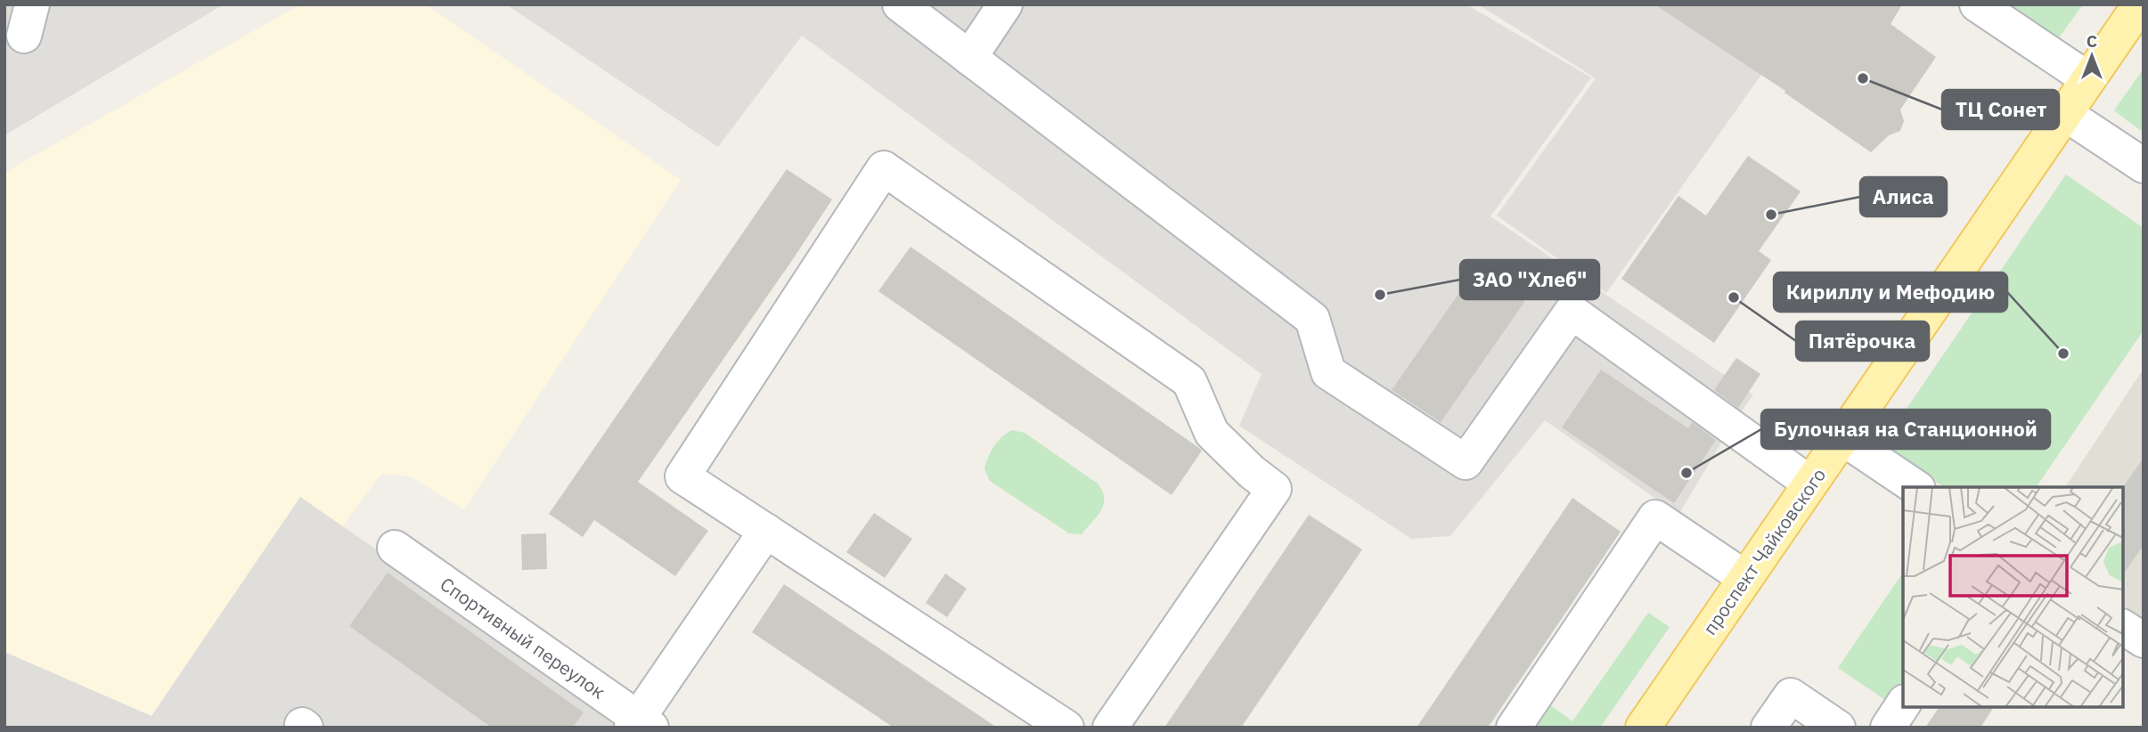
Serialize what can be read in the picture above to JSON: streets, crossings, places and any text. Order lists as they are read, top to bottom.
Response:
{
  "streets": {
    "main road": ["проспект Чайковского"],
    "street": ["Спортивный переулок"]
  },
  "places": [
    "ТЦ Сонет",
    "Алиса",
    "ЗАО \"Хлеб\"",
    "Пятёрочка",
    "Кириллу и Мефодию",
    "Булочная на Станционной"
  ],
  "north": "top"
}
